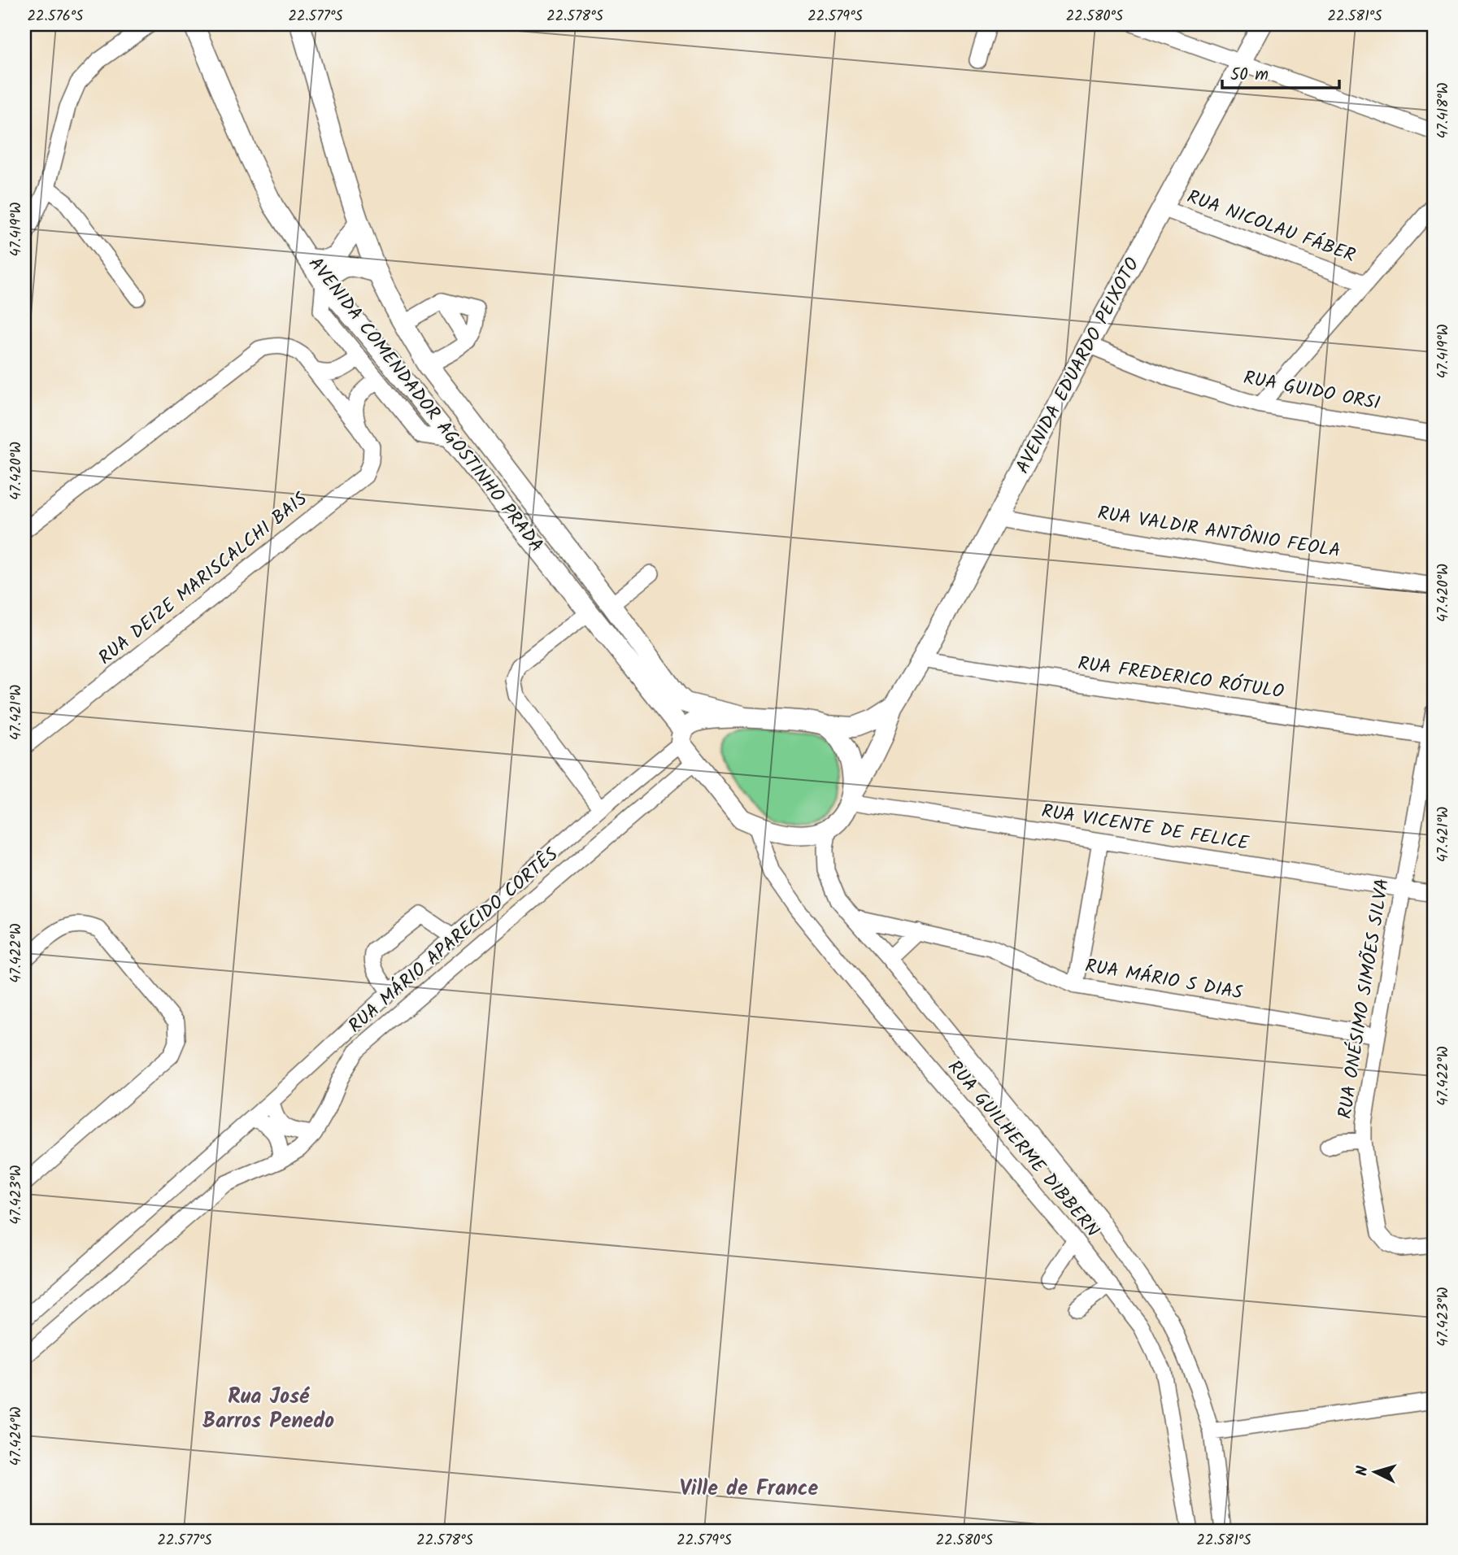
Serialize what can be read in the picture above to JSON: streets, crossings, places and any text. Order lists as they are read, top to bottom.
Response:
{
  "streets": {
    "main road": ["AVENIDA EDUARDO PEIXOTO", "AVENIDA COMENDADOR AGOSTINHO PRADA"],
    "street": [
      "RUA NICOLAU FÁBER",
      "RUA GUIDO ORSI",
      "RUA VALDIR ANTÔNIO FEOLA",
      "RUA DEIZE MARISCALCHI BAIS",
      "RUA FREDERICO RÓTULO",
      "RUA VICENTE DE FELICE",
      "RUA MÁRIO APARECIDO CORTÊS",
      "RUA MÁRIO S DIAS",
      "RUA ONÉSIMO SIMÕES SILVA",
      "RUA GUILHERME DIBBERN"
    ]
  },
  "crossings": [
    ["RUA NICOLAU FÁBER", "AVENIDA EDUARDO PEIXOTO"],
    ["AVENIDA EDUARDO PEIXOTO", "RUA GUIDO ORSI"],
    ["AVENIDA EDUARDO PEIXOTO", "AVENIDA COMENDADOR AGOSTINHO PRADA"],
    ["AVENIDA EDUARDO PEIXOTO", "RUA VALDIR ANTÔNIO FEOLA"],
    ["AVENIDA EDUARDO PEIXOTO", "RUA FREDERICO RÓTULO"],
    ["AVENIDA EDUARDO PEIXOTO", "RUA VICENTE DE FELICE"],
    ["AVENIDA EDUARDO PEIXOTO", "RUA GUILHERME DIBBERN"],
    ["AVENIDA COMENDADOR AGOSTINHO PRADA", "RUA MÁRIO APARECIDO CORTÊS"],
    ["AVENIDA COMENDADOR AGOSTINHO PRADA", "RUA GUILHERME DIBBERN"],
    ["RUA FREDERICO RÓTULO", "RUA ONÉSIMO SIMÕES SILVA"],
    ["RUA VICENTE DE FELICE", "RUA ONÉSIMO SIMÕES SILVA"],
    ["RUA MÁRIO S DIAS", "RUA ONÉSIMO SIMÕES SILVA"],
    ["RUA MÁRIO S DIAS", "RUA GUILHERME DIBBERN"]
  ],
  "districts": ["Rua José Barros Penedo", "Ville de France"],
  "scale_bar": "50 m",
  "north": "left",
  "coordinates": [
    "22.576°S",
    "22.577°S",
    "22.578°S",
    "22.579°S",
    "22.580°S",
    "22.581°S",
    "47.418°W",
    "47.419°W",
    "47.420°W",
    "47.421°W",
    "47.422°W",
    "47.423°W",
    "47.424°W"
  ]
}
